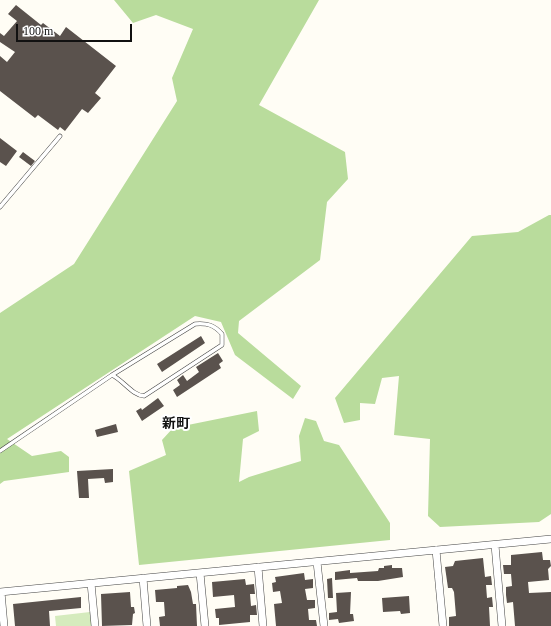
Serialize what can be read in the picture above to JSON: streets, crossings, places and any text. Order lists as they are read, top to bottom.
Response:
{
  "districts": ["新町"],
  "scale_bar": "100 m"
}
